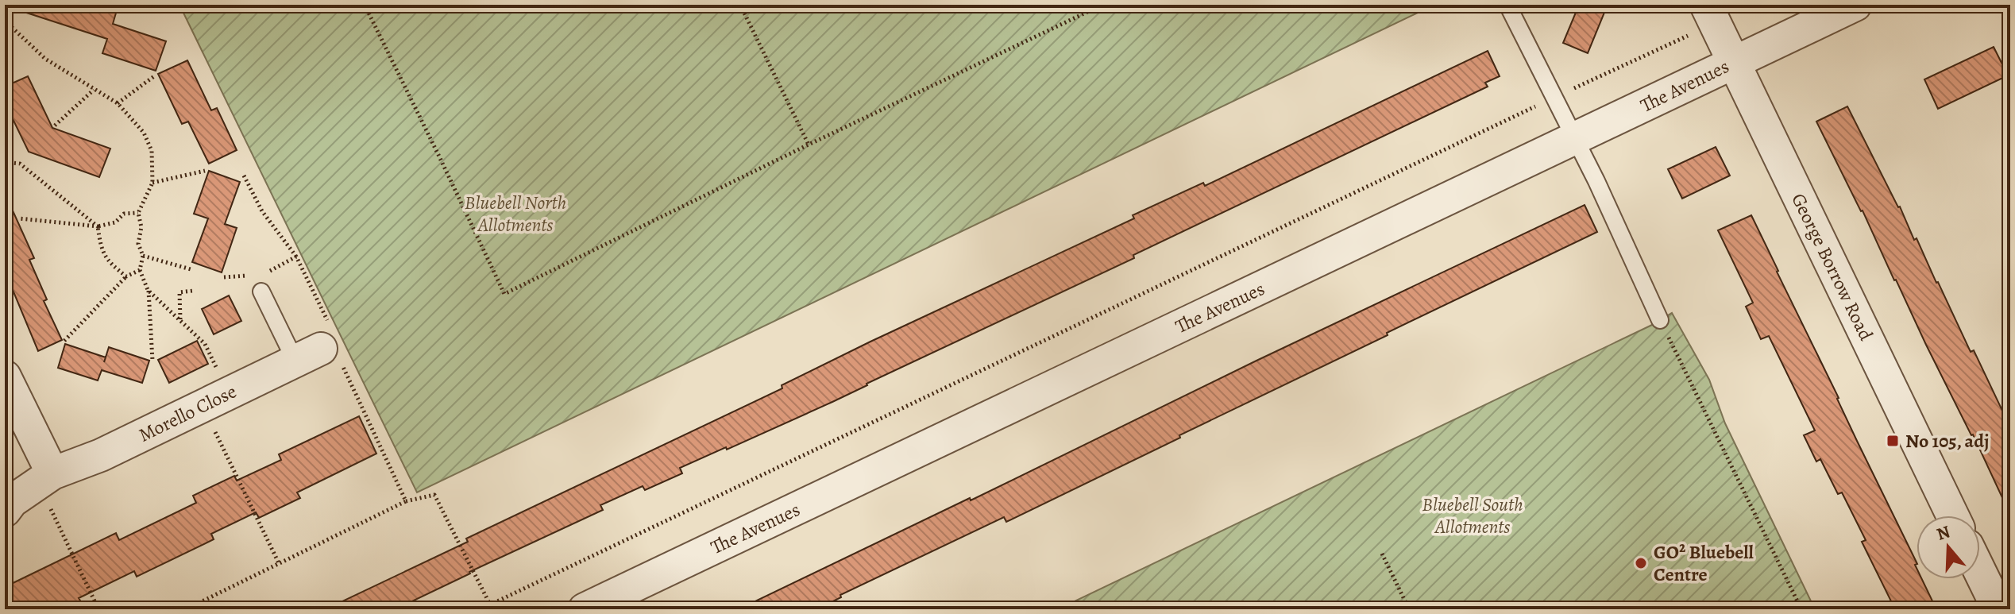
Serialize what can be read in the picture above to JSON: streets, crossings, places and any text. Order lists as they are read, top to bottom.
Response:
{
  "streets": {
    "street": ["The Avenues", "George Borrow Road", "Morello Close"]
  },
  "crossings": [
    ["The Avenues", "George Borrow Road"]
  ],
  "parks": ["Bluebell North Allotments", "Bluebell South Allotments"],
  "places": {
    "transit": ["No 105, adj"],
    "other": ["GO² Bluebell Centre"]
  },
  "north": "top"
}
